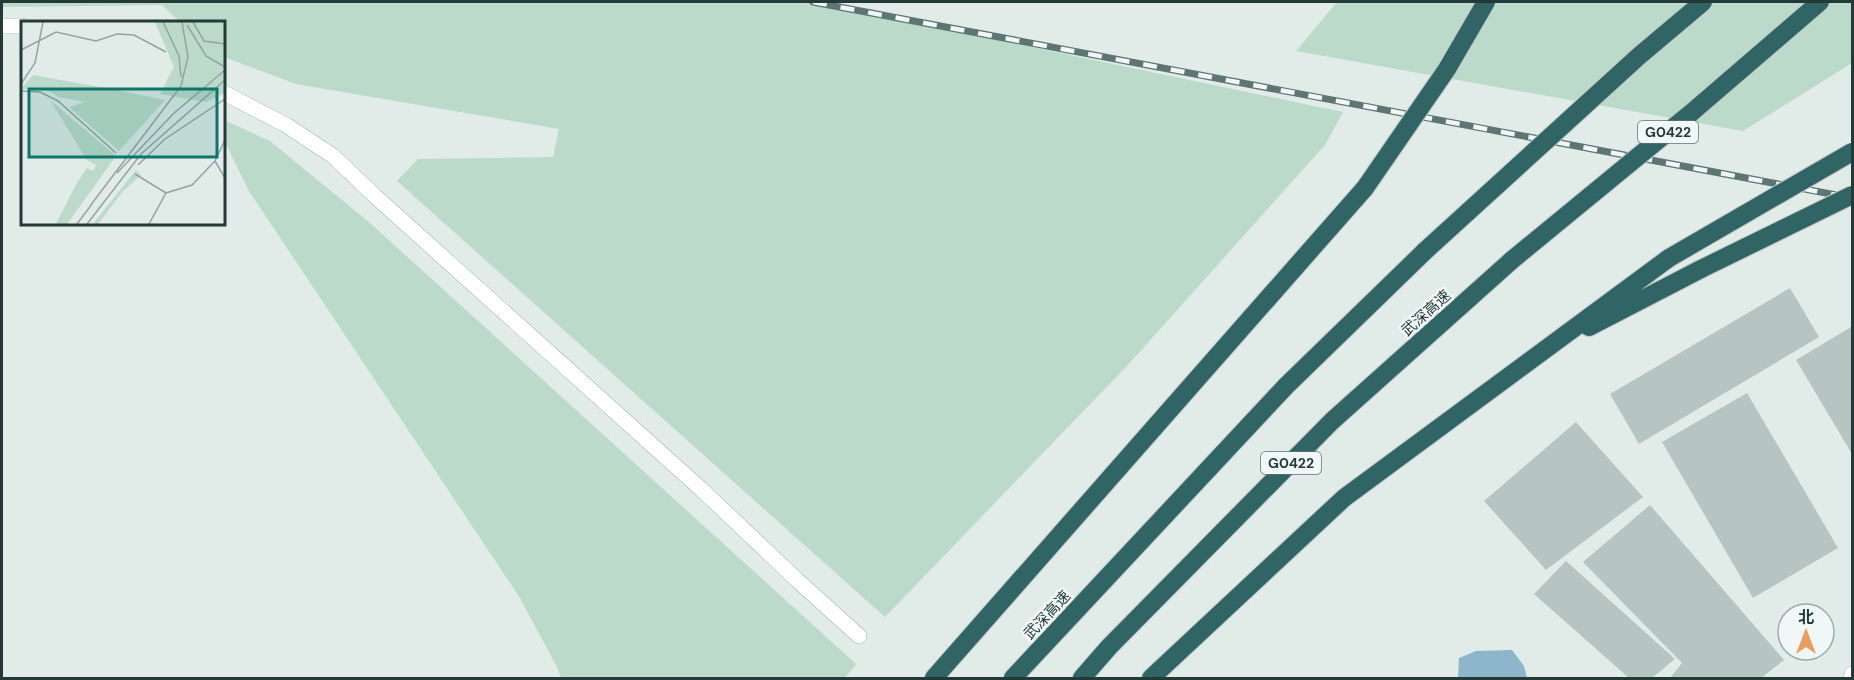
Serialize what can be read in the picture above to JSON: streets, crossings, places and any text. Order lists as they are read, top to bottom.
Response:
{
  "streets": {
    "highway": ["G0422", "武深高速"]
  },
  "north": "top"
}
